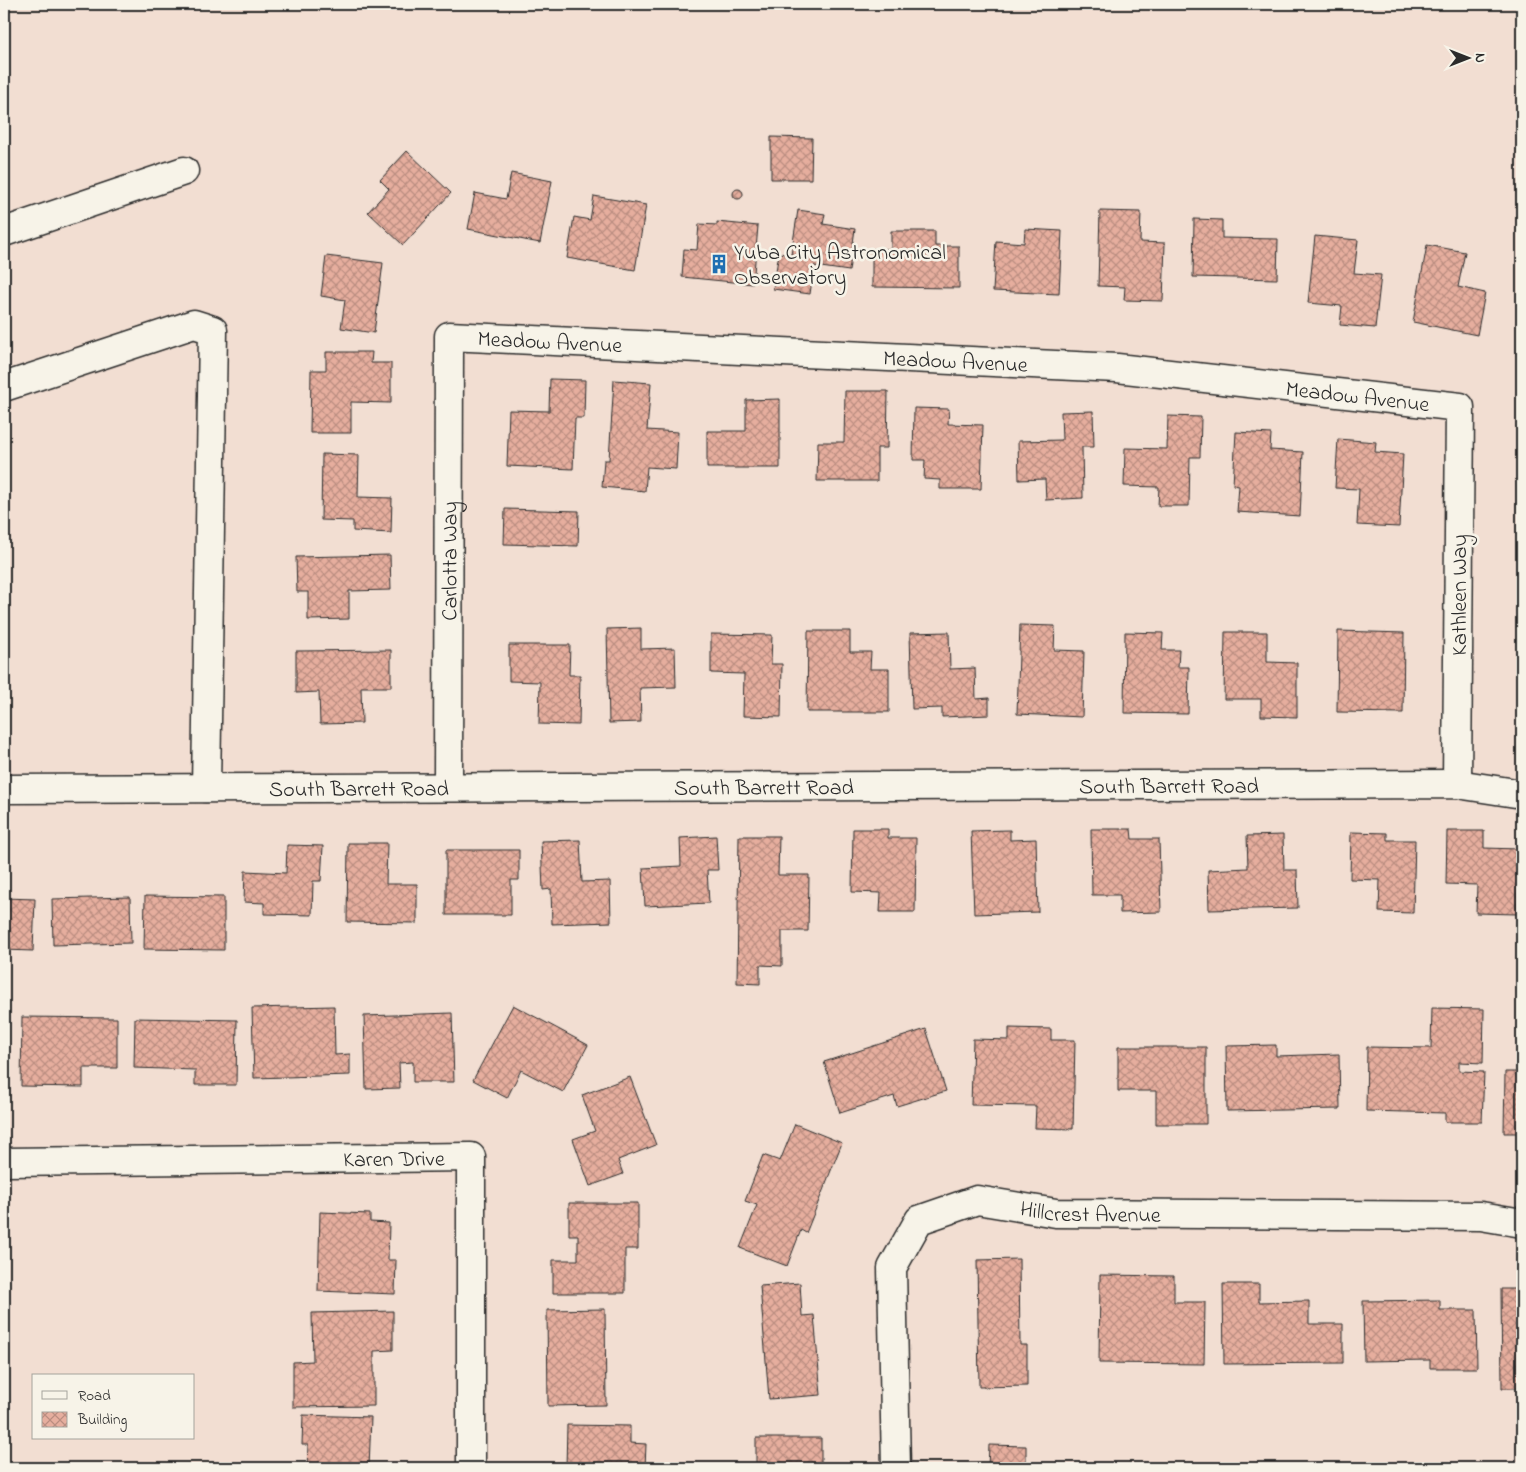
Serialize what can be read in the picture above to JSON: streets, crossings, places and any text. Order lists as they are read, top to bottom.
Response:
{
  "streets": {
    "street": [
      "Meadow Avenue",
      "Carlotta Way",
      "Kathleen Way",
      "South Barrett Road",
      "Karen Drive",
      "Hillcrest Avenue"
    ]
  },
  "crossings": [
    ["Meadow Avenue", "Carlotta Way"],
    ["Meadow Avenue", "Kathleen Way"],
    ["Carlotta Way", "South Barrett Road"],
    ["Kathleen Way", "South Barrett Road"]
  ],
  "places": {
    "building": ["Yuba City Astronomical Observatory"]
  },
  "legend": ["Road", "Building"],
  "north": "right"
}
